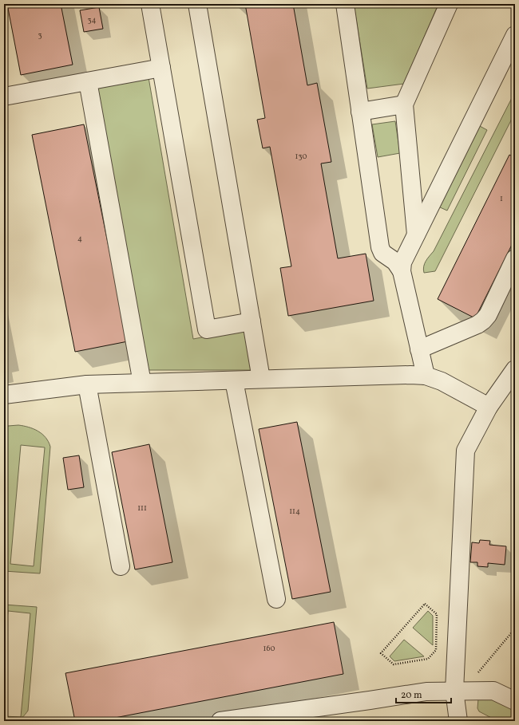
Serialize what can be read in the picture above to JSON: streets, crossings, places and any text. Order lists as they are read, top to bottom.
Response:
{
  "house_numbers": [
    "34",
    "3",
    "130",
    "1",
    "4",
    "111",
    "114",
    "160"
  ],
  "scale_bar": "20 m"
}
